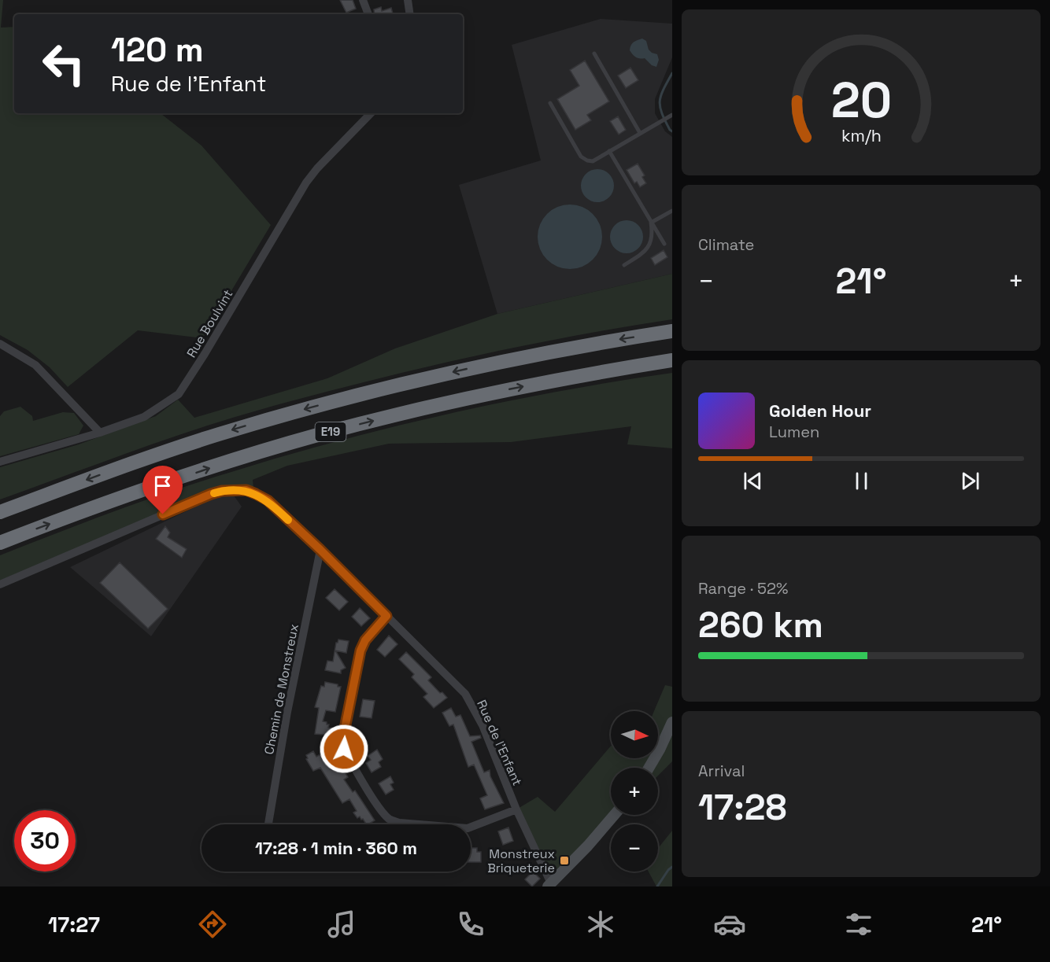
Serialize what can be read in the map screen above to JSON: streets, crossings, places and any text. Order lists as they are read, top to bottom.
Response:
{
  "streets": {
    "highway": ["E19"],
    "street": ["Rue Boulvint", "Chemin de Monstreux", "Rue de l'Enfant"]
  },
  "crossings": [
    ["Chemin de Monstreux", "Rue de l'Enfant"]
  ],
  "places": {
    "transit": ["Monstreux Briqueterie"]
  },
  "north": "right",
  "page": {
    "turn": ["120 m", "Rue de l'Enfant"],
    "tile": [
      "Climate",
      ["Range · 52%", "260 km"],
      ["Arrival", "17:28"]
    ],
    "heat": ["−", "21°", "+"],
    "song": ["Golden Hour", "Lumen"],
    "map_buttons": ["+", "−"],
    "limit": "30",
    "trip": "17:28 · 1 min · 360 m",
    "tabs": ["17:27", "21°"],
    "gauge": ["20", "km/h"]
  }
}
